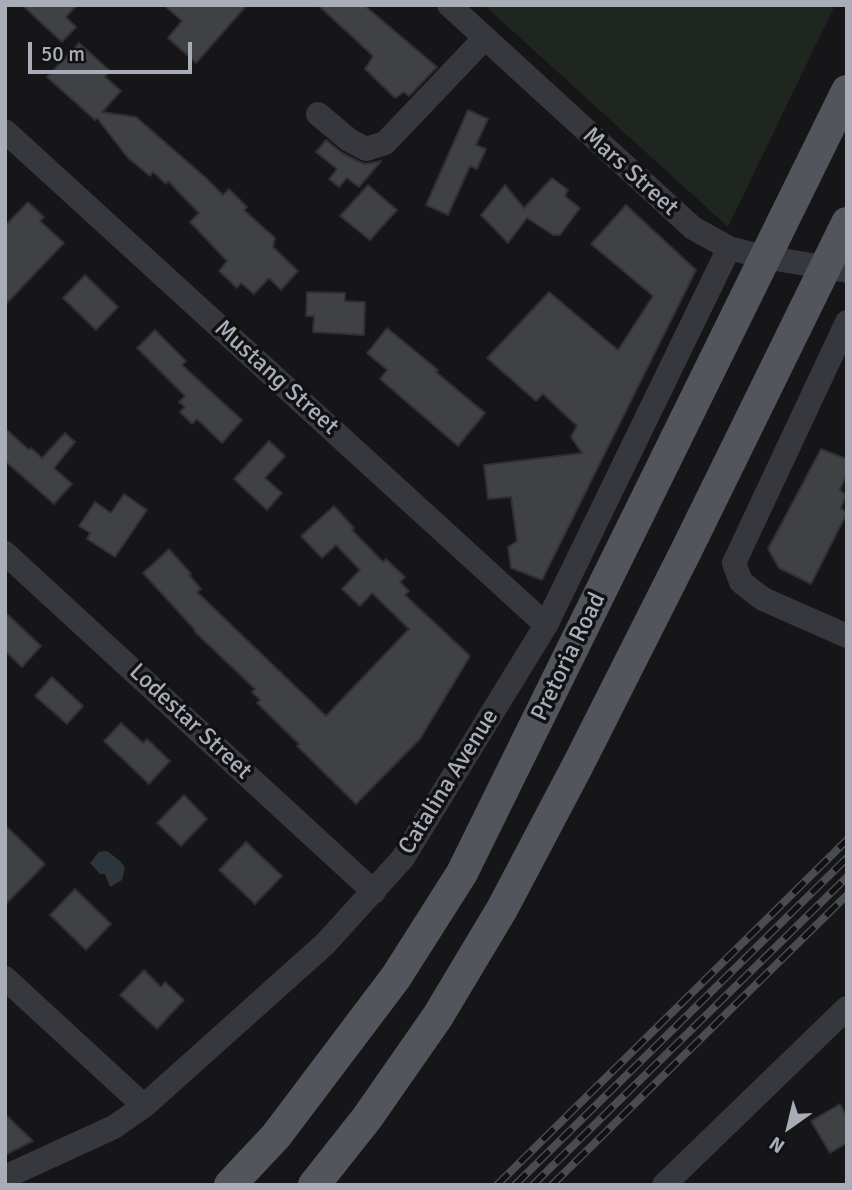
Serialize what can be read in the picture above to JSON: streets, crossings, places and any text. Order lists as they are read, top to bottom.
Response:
{
  "streets": {
    "main road": ["Pretoria Road"],
    "street": [
      "Mars Street",
      "Mustang Street",
      "Lodestar Street",
      "Catalina Avenue"
    ]
  },
  "crossings": [
    ["Mars Street", "Pretoria Road"],
    ["Mars Street", "Catalina Avenue"],
    ["Mustang Street", "Catalina Avenue"],
    ["Lodestar Street", "Catalina Avenue"]
  ],
  "scale_bar": "50 m",
  "north": "bottom left"
}
